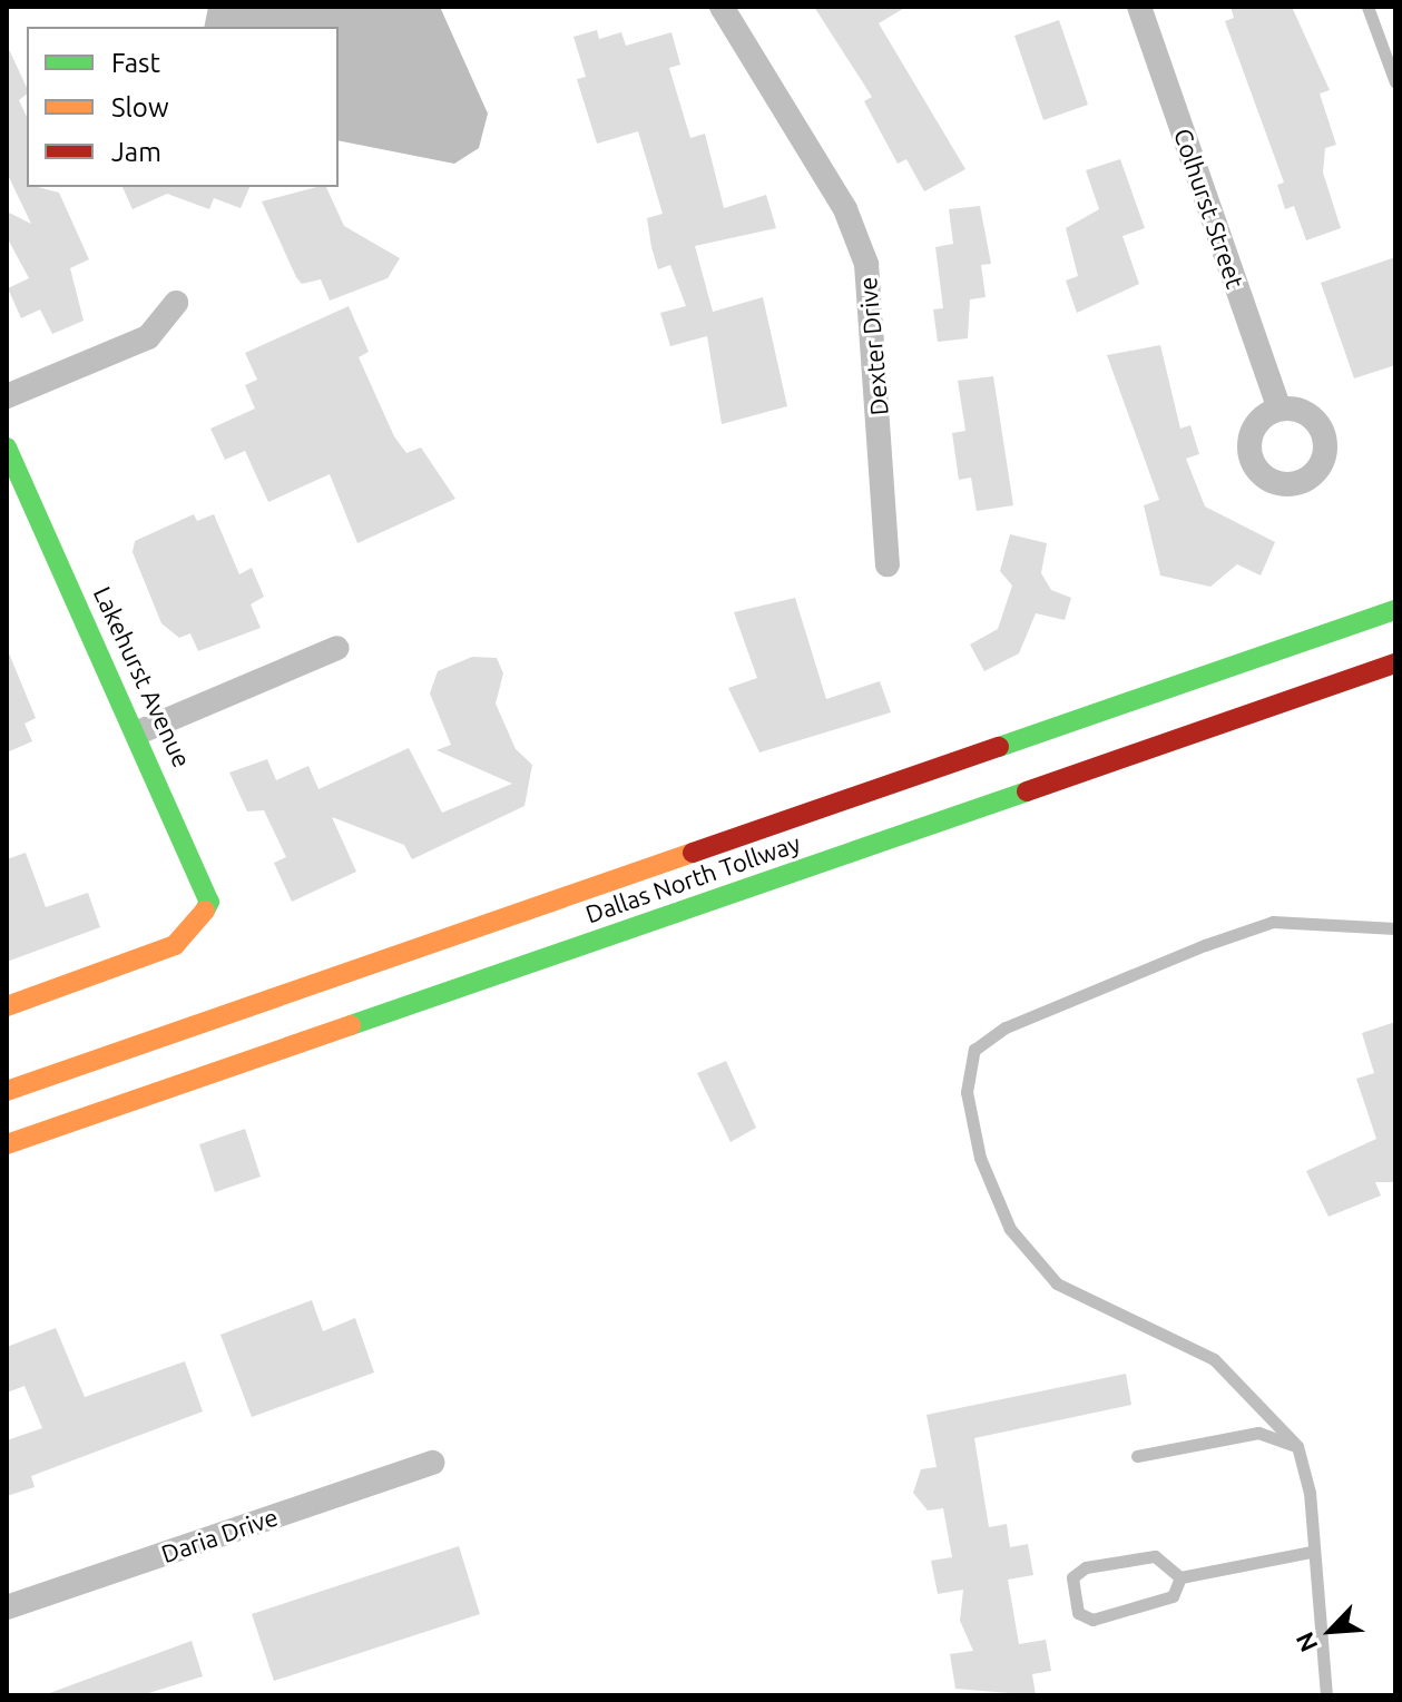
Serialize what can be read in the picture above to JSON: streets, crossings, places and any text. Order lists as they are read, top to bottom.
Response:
{
  "streets": {
    "main road": ["Lakehurst Avenue", "Dallas North Tollway"],
    "street": ["Colhurst Street", "Dexter Drive", "Daria Drive"]
  },
  "legend": ["Fast", "Slow", "Jam"],
  "north": "bottom left"
}
